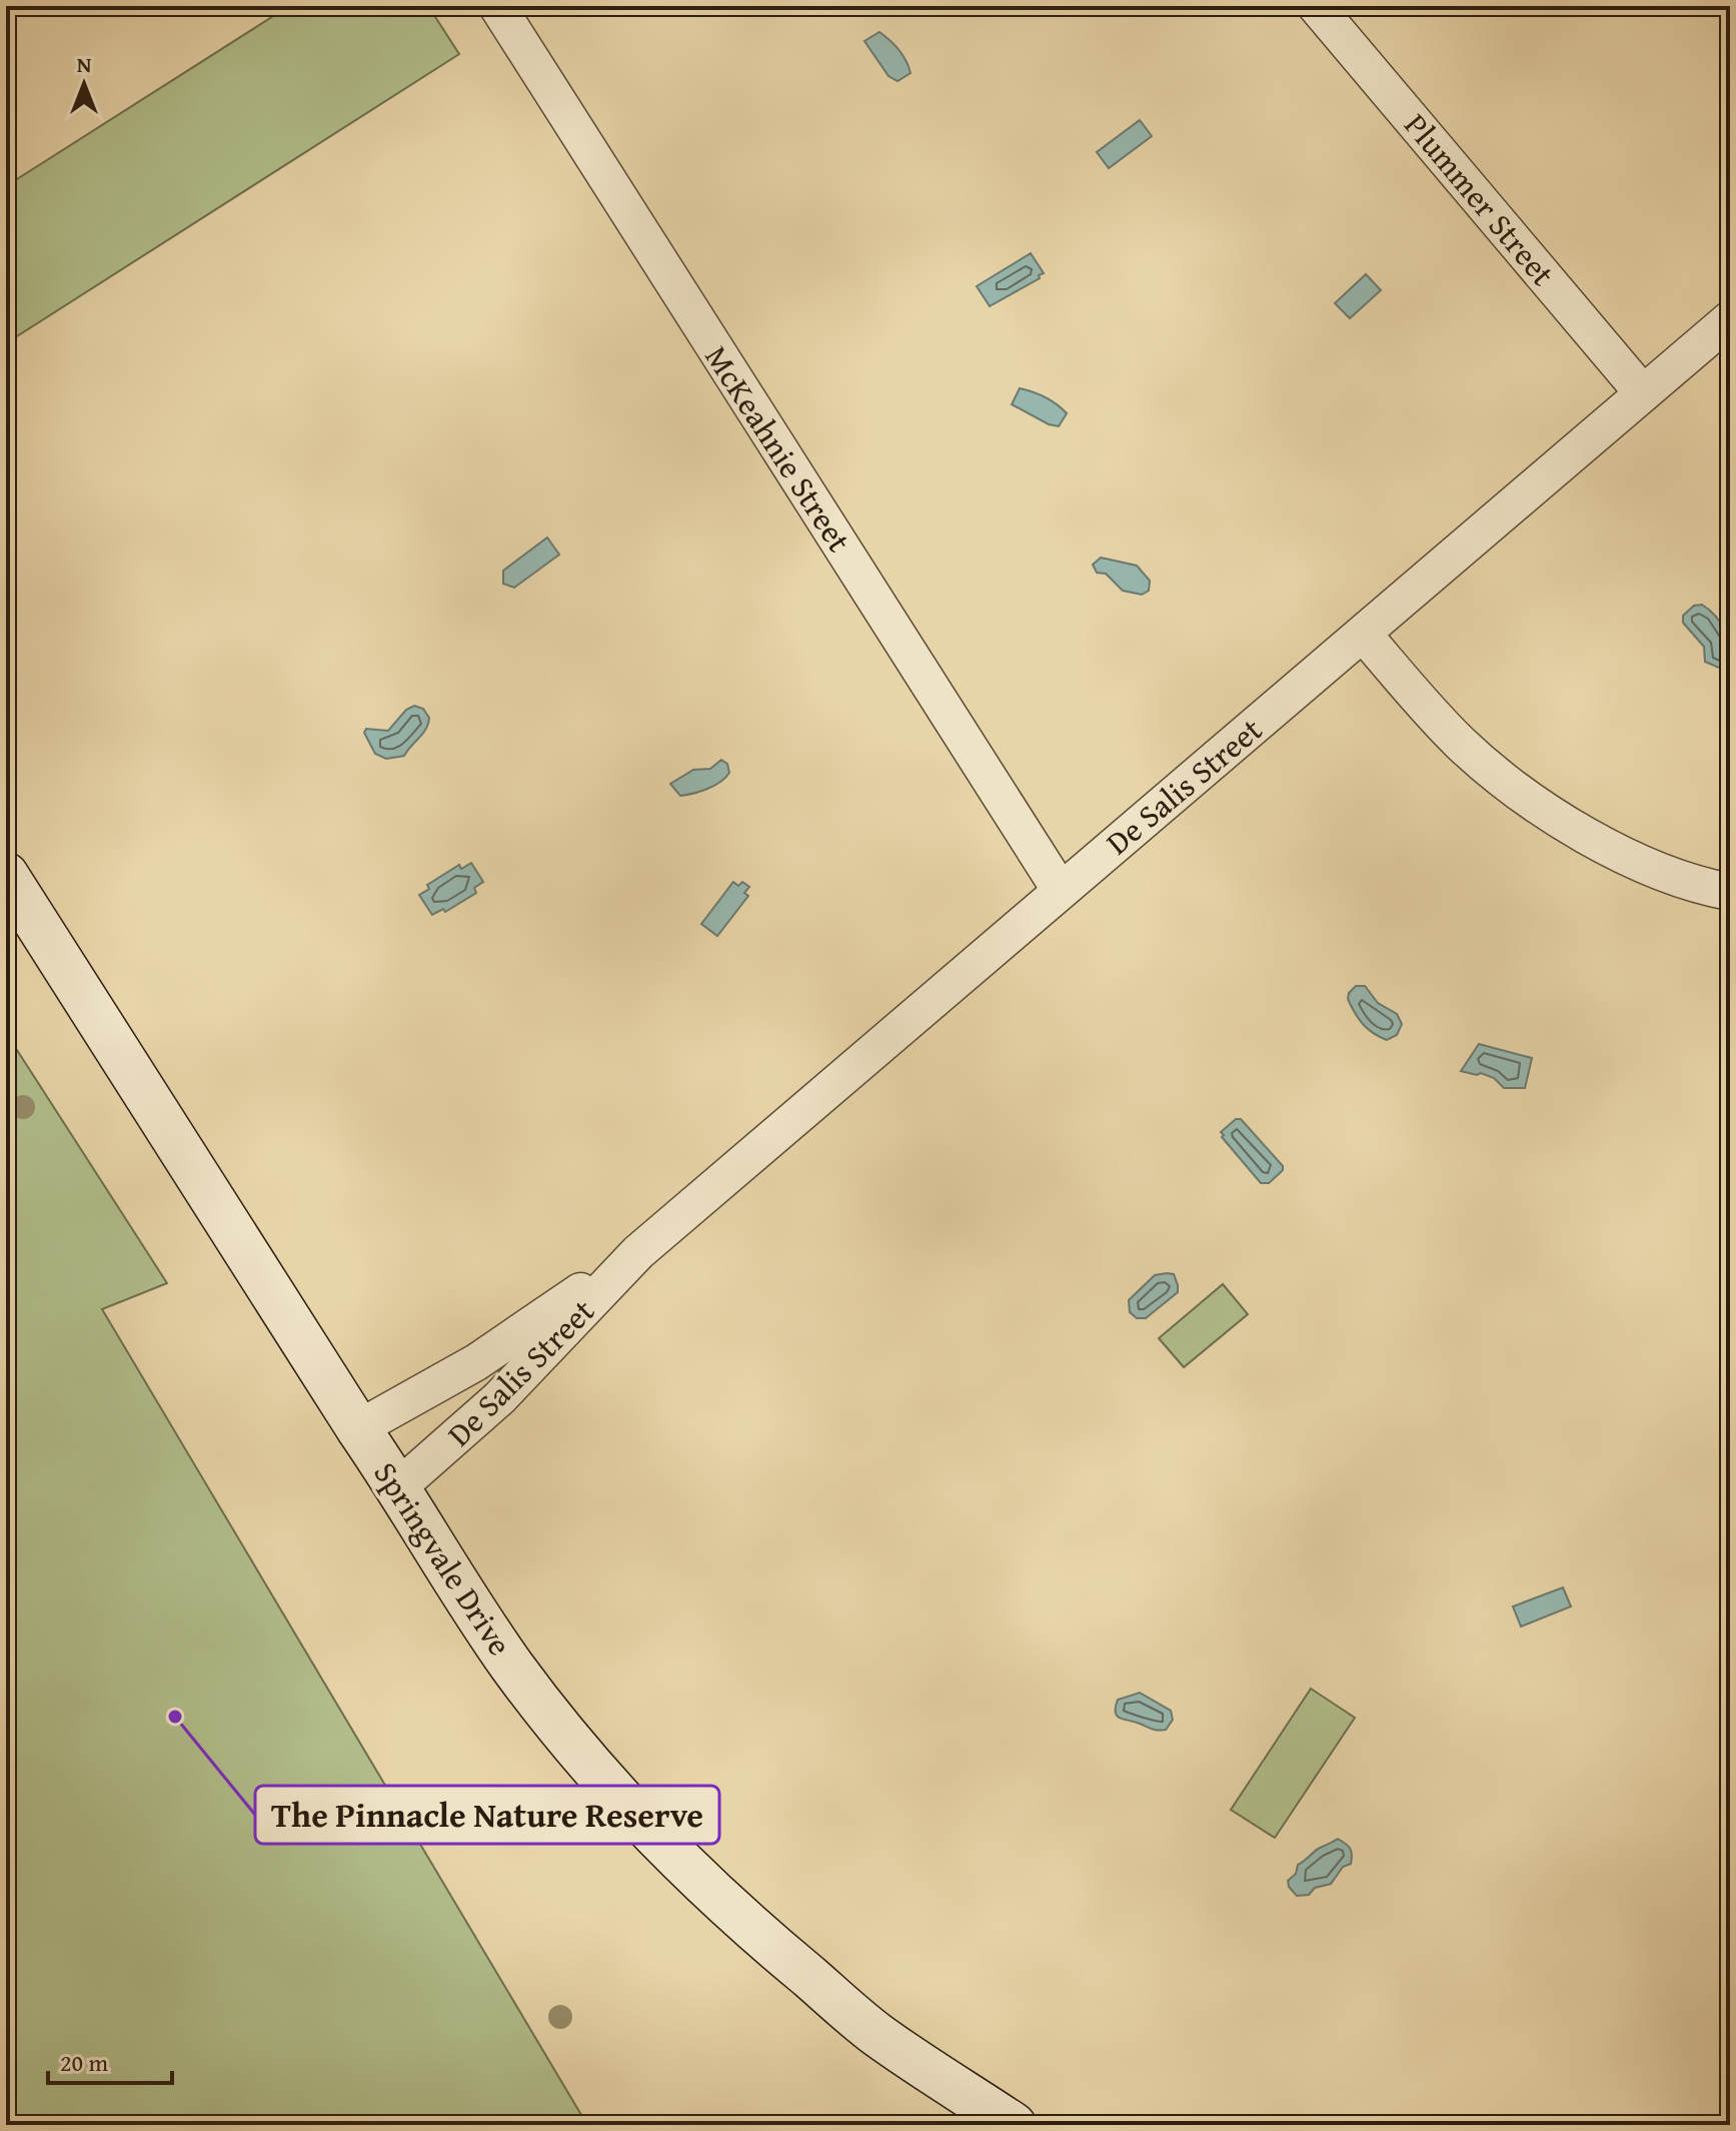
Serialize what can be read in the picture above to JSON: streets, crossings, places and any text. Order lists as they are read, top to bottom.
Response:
{
  "streets": {
    "main road": ["Springvale Drive"],
    "street": ["Plummer Street", "McKeahnie Street", "De Salis Street"]
  },
  "crossings": [
    ["Plummer Street", "De Salis Street"],
    ["McKeahnie Street", "De Salis Street"],
    ["De Salis Street", "Springvale Drive"]
  ],
  "places": ["The Pinnacle Nature Reserve"],
  "scale_bar": "20 m",
  "north": "top"
}
